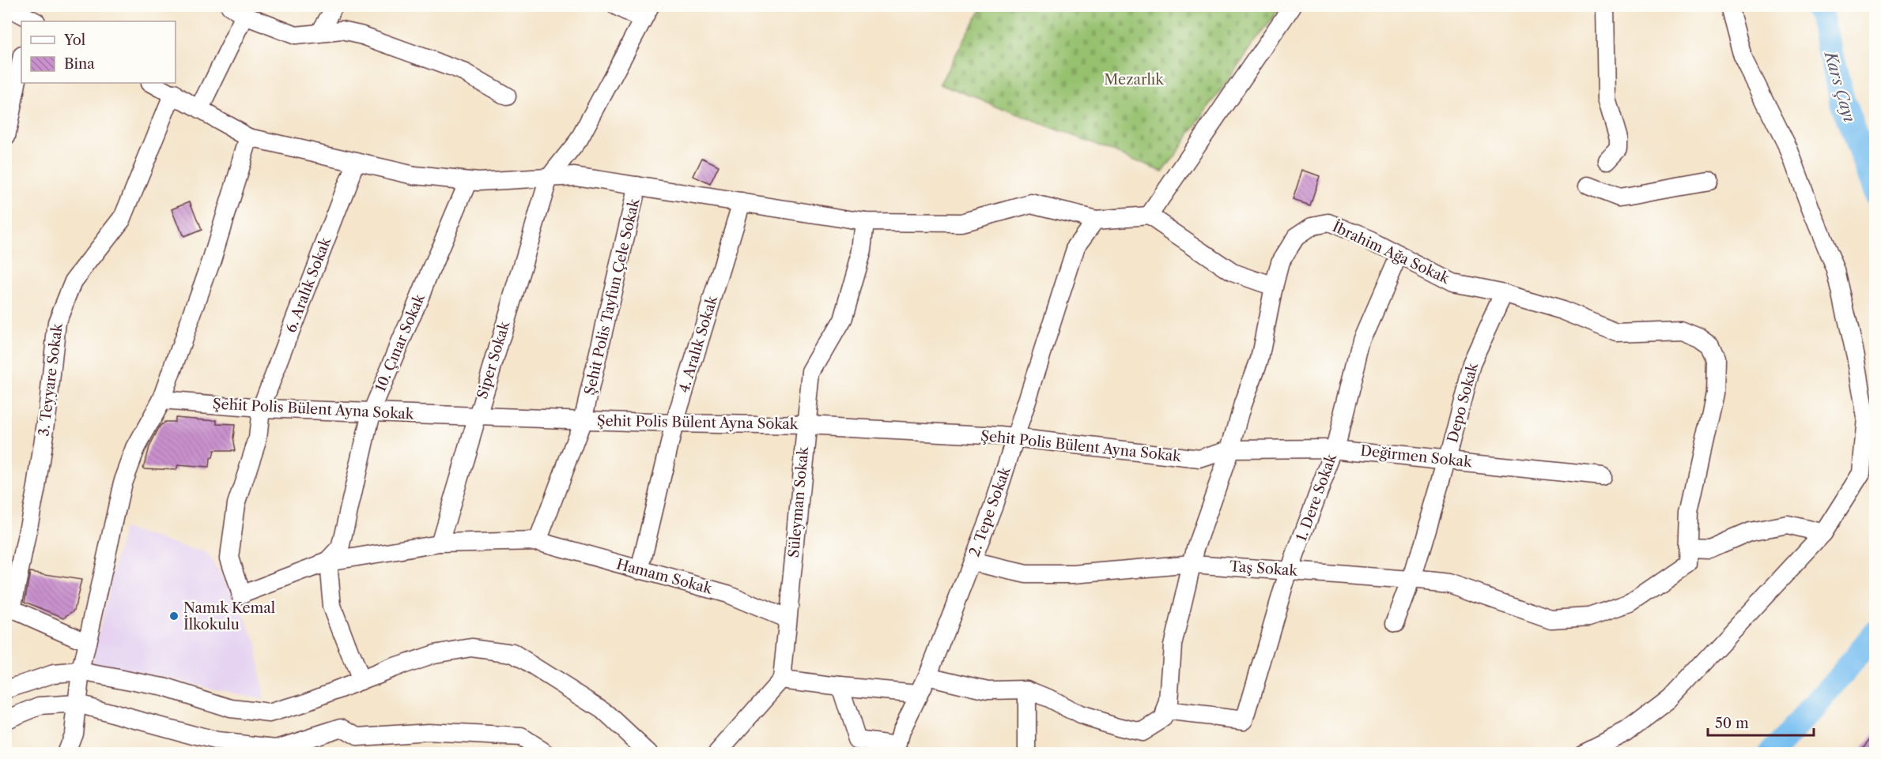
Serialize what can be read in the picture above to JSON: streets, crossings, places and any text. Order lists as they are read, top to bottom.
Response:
{
  "streets": {
    "street": [
      "İbrahim Ağa Sokak",
      "6. Aralık Sokak",
      "Şehit Polis Tayfun Çele Sokak",
      "10. Çınar Sokak",
      "4. Aralık Sokak",
      "Siper Sokak",
      "3. Teyyare Sokak",
      "Depo Sokak",
      "Şehit Polis Bülent Ayna Sokak",
      "Değirmen Sokak",
      "1. Dere Sokak",
      "Süleyman Sokak",
      "2. Tepe Sokak",
      "Taş Sokak",
      "Hamam Sokak"
    ]
  },
  "crossings": [
    ["İbrahim Ağa Sokak", "Depo Sokak"],
    ["İbrahim Ağa Sokak", "Şehit Polis Bülent Ayna Sokak"],
    ["İbrahim Ağa Sokak", "Değirmen Sokak"],
    ["İbrahim Ağa Sokak", "1. Dere Sokak"],
    ["İbrahim Ağa Sokak", "Taş Sokak"],
    ["6. Aralık Sokak", "10. Çınar Sokak"],
    ["6. Aralık Sokak", "Şehit Polis Bülent Ayna Sokak"],
    ["6. Aralık Sokak", "Hamam Sokak"],
    ["Şehit Polis Tayfun Çele Sokak", "Şehit Polis Bülent Ayna Sokak"],
    ["Şehit Polis Tayfun Çele Sokak", "Hamam Sokak"],
    ["10. Çınar Sokak", "Şehit Polis Bülent Ayna Sokak"],
    ["10. Çınar Sokak", "Hamam Sokak"],
    ["4. Aralık Sokak", "Şehit Polis Bülent Ayna Sokak"],
    ["4. Aralık Sokak", "Hamam Sokak"],
    ["Siper Sokak", "Şehit Polis Bülent Ayna Sokak"],
    ["Siper Sokak", "Hamam Sokak"],
    ["Depo Sokak", "Değirmen Sokak"],
    ["Depo Sokak", "Taş Sokak"],
    ["Şehit Polis Bülent Ayna Sokak", "Değirmen Sokak"],
    ["Şehit Polis Bülent Ayna Sokak", "Süleyman Sokak"],
    ["Şehit Polis Bülent Ayna Sokak", "2. Tepe Sokak"],
    ["Değirmen Sokak", "1. Dere Sokak"],
    ["1. Dere Sokak", "Taş Sokak"],
    ["Süleyman Sokak", "Hamam Sokak"],
    ["2. Tepe Sokak", "Taş Sokak"]
  ],
  "water": ["Kars Çayı"],
  "parks": ["Mezarlık"],
  "places": ["Namık Kemal İlkokulu"],
  "legend": ["Yol", "Bina"],
  "scale_bar": "50 m"
}
